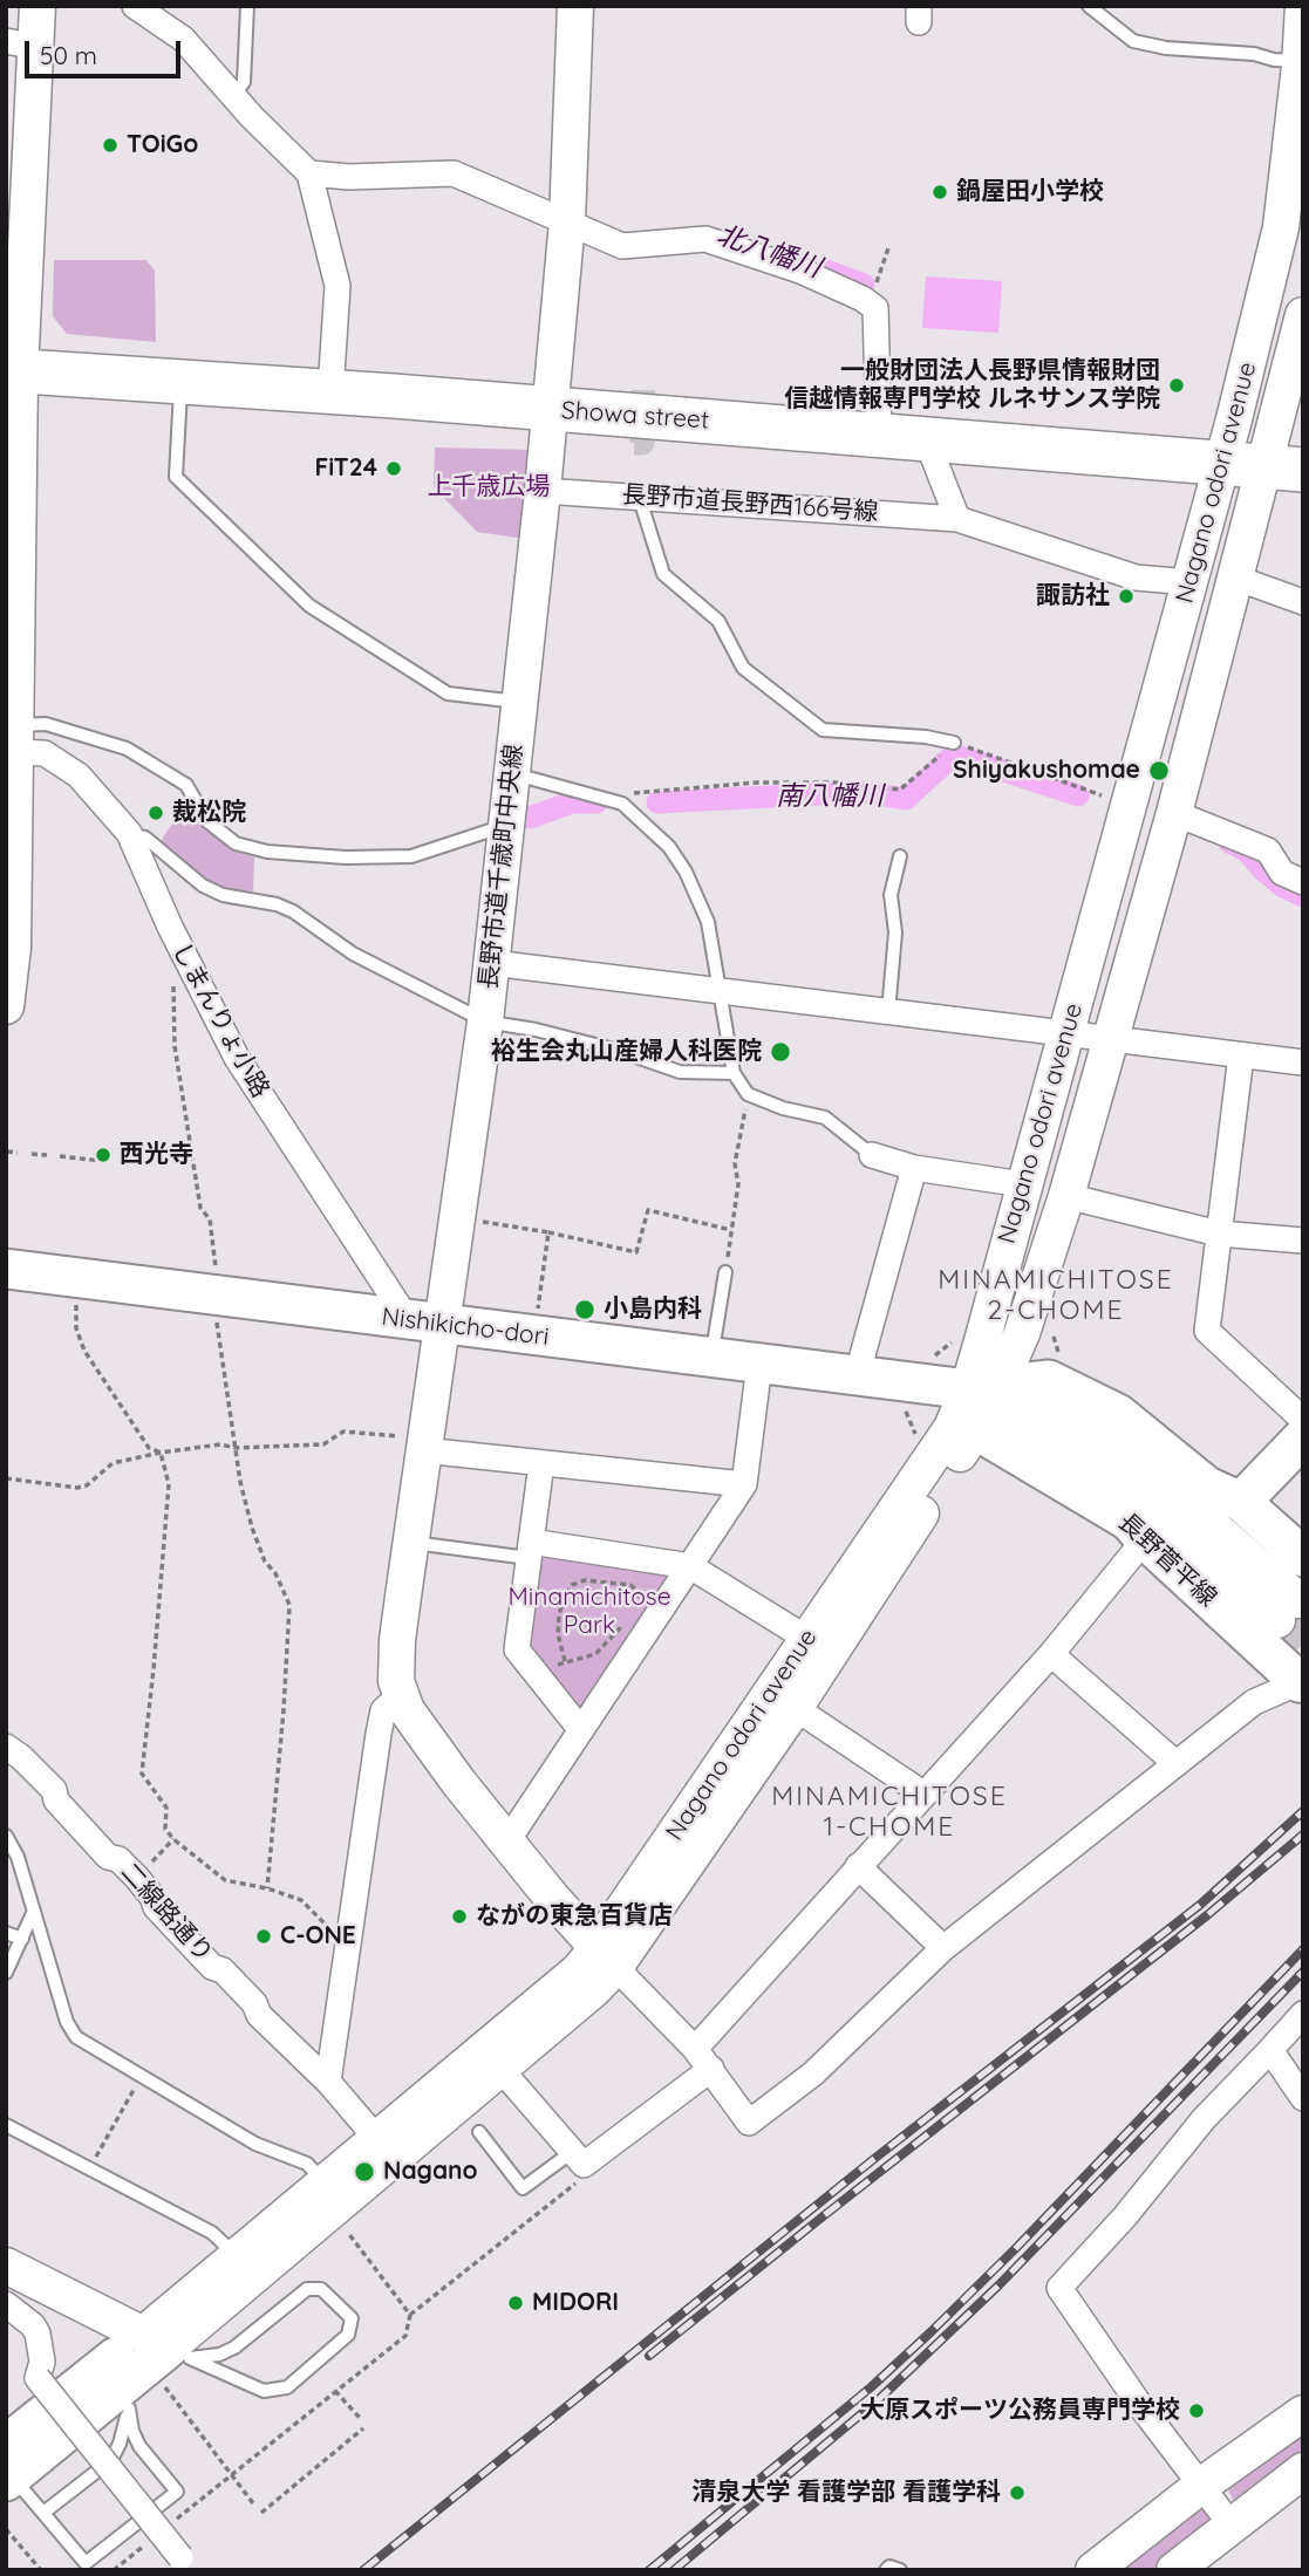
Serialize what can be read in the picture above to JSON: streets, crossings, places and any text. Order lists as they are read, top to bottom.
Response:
{
  "streets": {
    "highway": ["Showa street"],
    "main road": ["Nishikicho-dori", "長野菅平線"],
    "street": [
      "Nagano odori avenue",
      "長野市道長野西166号線",
      "長野市道千歳町中央線",
      "しまんりょ小路",
      "二線路通り"
    ]
  },
  "crossings": [
    ["Showa street", "Nagano odori avenue"],
    ["Showa street", "長野市道千歳町中央線"],
    ["Nagano odori avenue", "長野市道長野西166号線"],
    ["Nagano odori avenue", "Nishikicho-dori"],
    ["Nagano odori avenue", "長野菅平線"],
    ["Nagano odori avenue", "二線路通り"],
    ["長野市道長野西166号線", "長野市道千歳町中央線"],
    ["長野市道千歳町中央線", "しまんりょ小路"],
    ["長野市道千歳町中央線", "Nishikicho-dori"],
    ["しまんりょ小路", "Nishikicho-dori"],
    ["Nishikicho-dori", "長野菅平線"]
  ],
  "districts": ["MINAMICHITOSE 2-CHOME", "MINAMICHITOSE 1-CHOME"],
  "water": ["北八幡川", "南八幡川"],
  "parks": ["上千歳広場", "Minamichitose Park"],
  "places": [
    "TOiGo",
    "鍋屋田小学校",
    "一般財団法人長野県情報財団 信越情報専門学校 ルネサンス学院",
    "FiT24",
    "諏訪社",
    "Shiyakushomae",
    "裁松院",
    "裕生会丸山産婦人科医院",
    "西光寺",
    "小島内科",
    "ながの東急百貨店",
    "C-ONE",
    "Nagano",
    "MIDORI",
    "大原スポーツ公務員専門学校",
    "清泉大学 看護学部 看護学科"
  ],
  "scale_bar": "50 m"
}
